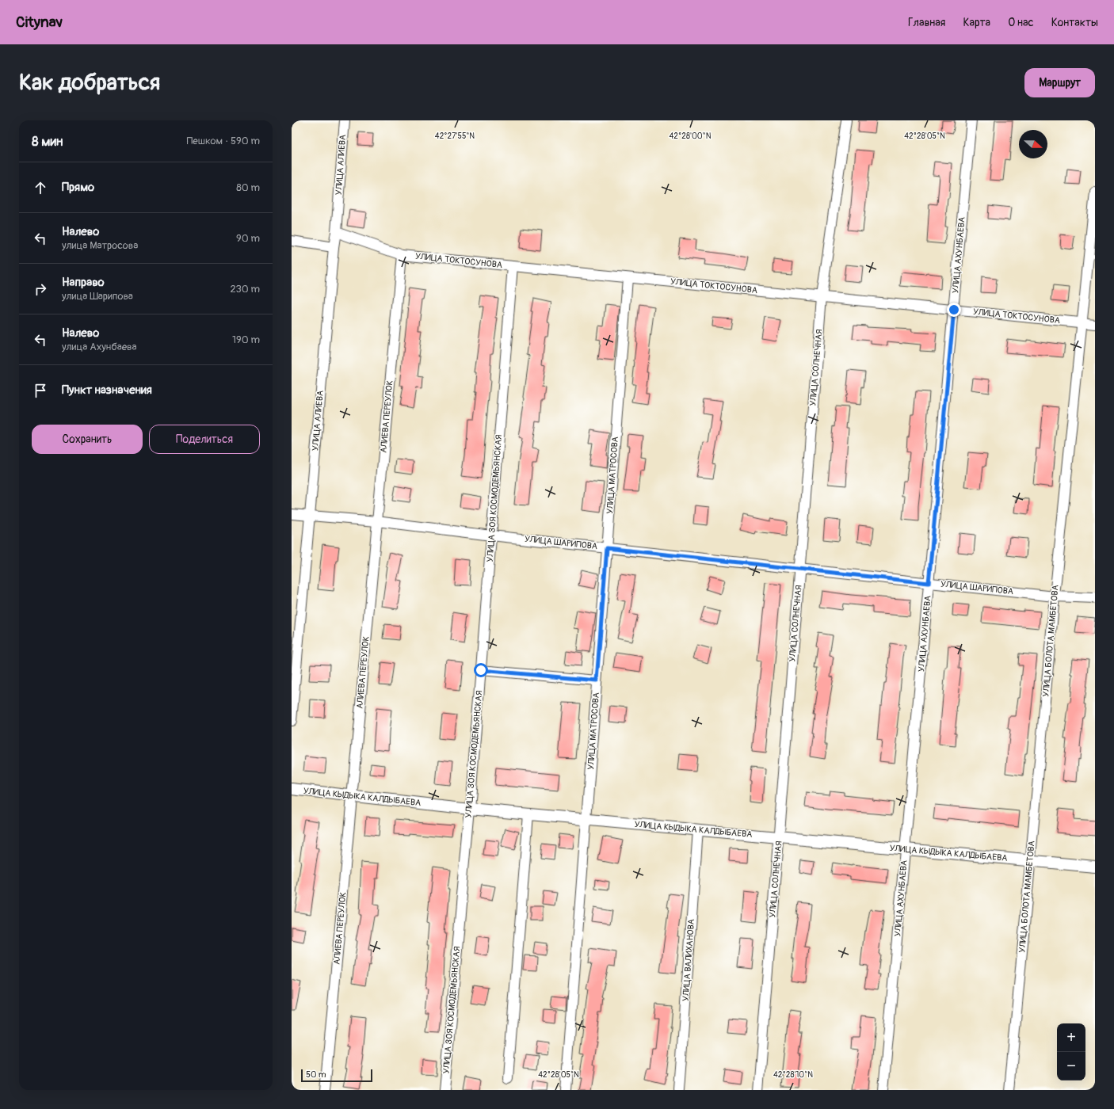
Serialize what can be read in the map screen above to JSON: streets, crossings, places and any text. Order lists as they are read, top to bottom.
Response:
{
  "streets": {
    "street": [
      "УЛИЦА АЛИЕВА",
      "УЛИЦА АХУНБАЕВА",
      "УЛИЦА ТОКТОСУНОВА",
      "УЛИЦА СОЛНЕЧНАЯ",
      "АЛИЕВА ПЕРЕУЛОК",
      "УЛИЦА МАТРОСОВА",
      "УЛИЦА ЗОЯ КОСМОДЕМЬЯНСКАЯ",
      "УЛИЦА ШАРИПОВА",
      "УЛИЦА БОЛОТА МАМБЕТОВА",
      "УЛИЦА КЫДЫКА КАЛДЫБАЕВА",
      "УЛИЦА ВАЛИХАНОВА"
    ]
  },
  "crossings": [
    ["УЛИЦА АЛИЕВА", "УЛИЦА ТОКТОСУНОВА"],
    ["УЛИЦА АЛИЕВА", "УЛИЦА ШАРИПОВА"],
    ["УЛИЦА АХУНБАЕВА", "УЛИЦА ТОКТОСУНОВА"],
    ["УЛИЦА АХУНБАЕВА", "УЛИЦА ШАРИПОВА"],
    ["УЛИЦА АХУНБАЕВА", "УЛИЦА КЫДЫКА КАЛДЫБАЕВА"],
    ["УЛИЦА ТОКТОСУНОВА", "УЛИЦА СОЛНЕЧНАЯ"],
    ["УЛИЦА ТОКТОСУНОВА", "АЛИЕВА ПЕРЕУЛОК"],
    ["УЛИЦА ТОКТОСУНОВА", "УЛИЦА МАТРОСОВА"],
    ["УЛИЦА ТОКТОСУНОВА", "УЛИЦА ЗОЯ КОСМОДЕМЬЯНСКАЯ"],
    ["УЛИЦА ТОКТОСУНОВА", "УЛИЦА БОЛОТА МАМБЕТОВА"],
    ["УЛИЦА СОЛНЕЧНАЯ", "УЛИЦА ШАРИПОВА"],
    ["УЛИЦА СОЛНЕЧНАЯ", "УЛИЦА КЫДЫКА КАЛДЫБАЕВА"],
    ["АЛИЕВА ПЕРЕУЛОК", "УЛИЦА ШАРИПОВА"],
    ["АЛИЕВА ПЕРЕУЛОК", "УЛИЦА КЫДЫКА КАЛДЫБАЕВА"],
    ["УЛИЦА МАТРОСОВА", "УЛИЦА ШАРИПОВА"],
    ["УЛИЦА МАТРОСОВА", "УЛИЦА КЫДЫКА КАЛДЫБАЕВА"],
    ["УЛИЦА ЗОЯ КОСМОДЕМЬЯНСКАЯ", "УЛИЦА ШАРИПОВА"],
    ["УЛИЦА ЗОЯ КОСМОДЕМЬЯНСКАЯ", "УЛИЦА КЫДЫКА КАЛДЫБАЕВА"],
    ["УЛИЦА ШАРИПОВА", "УЛИЦА БОЛОТА МАМБЕТОВА"],
    ["УЛИЦА БОЛОТА МАМБЕТОВА", "УЛИЦА КЫДЫКА КАЛДЫБАЕВА"],
    ["УЛИЦА КЫДЫКА КАЛДЫБАЕВА", "УЛИЦА ВАЛИХАНОВА"]
  ],
  "scale_bar": "50 m",
  "north": "right",
  "page": {
    "header": "Citynav",
    "nav": [
      "Главная",
      "Карта",
      "О нас",
      "Контакты"
    ],
    "buttons": [
      "Маршрут",
      ["Сохранить", "Поделиться"]
    ],
    "title": "Как добраться",
    "heading": ["8 мин", "Пешком · 590 m"],
    "list": [
      ["Прямо", "80 m"],
      ["Налево", "улица Матросова", "90 m"],
      ["Направо", "улица Шарипова", "230 m"],
      ["Налево", "улица Ахунбаева", "190 m"],
      "Пункт назначения"
    ],
    "map_buttons": ["+", "−"],
    "scale": "50 m"
  },
  "coordinates": [
    "42°28'00\"N",
    "42°28'05\"N",
    "42°27'55\"N",
    "42°28'10\"N"
  ]
}
